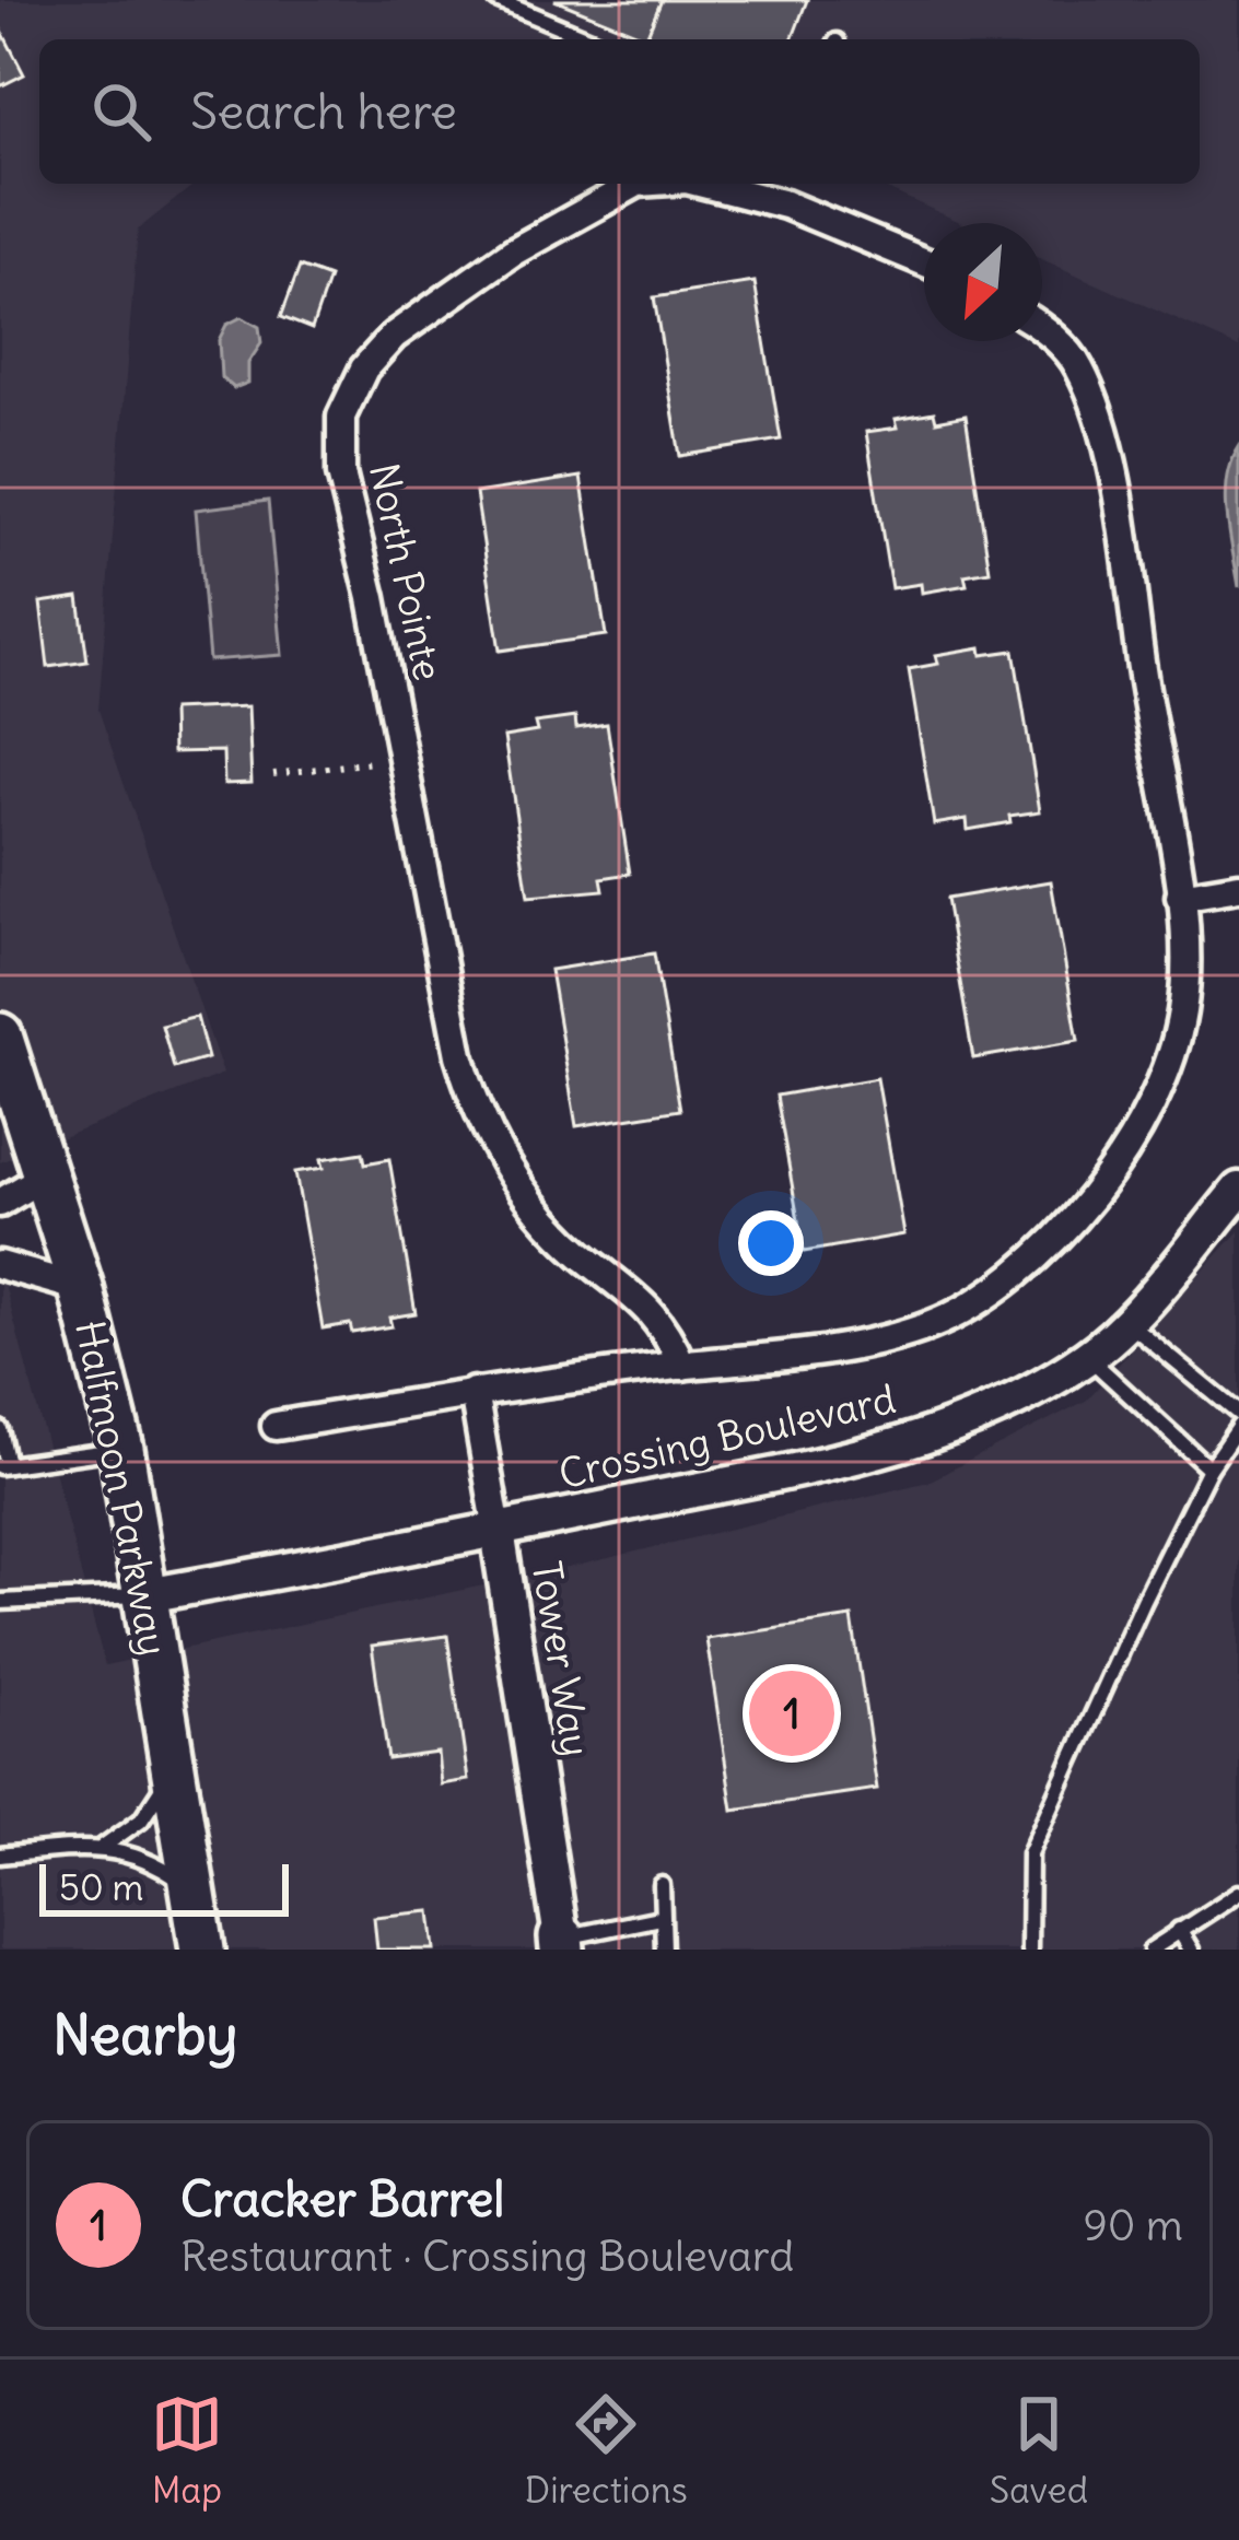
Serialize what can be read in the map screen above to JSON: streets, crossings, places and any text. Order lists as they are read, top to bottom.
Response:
{
  "streets": {
    "main road": ["Halfmoon Parkway"],
    "street": ["North Pointe", "Crossing Boulevard", "Tower Way"]
  },
  "crossings": [
    ["Crossing Boulevard", "Halfmoon Parkway"],
    ["Crossing Boulevard", "Tower Way"]
  ],
  "scale_bar": "50 m",
  "north": "bottom left",
  "page": {
    "search": "Search here",
    "pins": "1",
    "scale": "50 m",
    "heading": "Nearby",
    "list": [
      {
        "mark": "1",
        "name": "Cracker Barrel",
        "note": "Restaurant · Crossing Boulevard",
        "value": "90 m"
      }
    ],
    "nav": ["Map", "Directions", "Saved"]
  }
}
